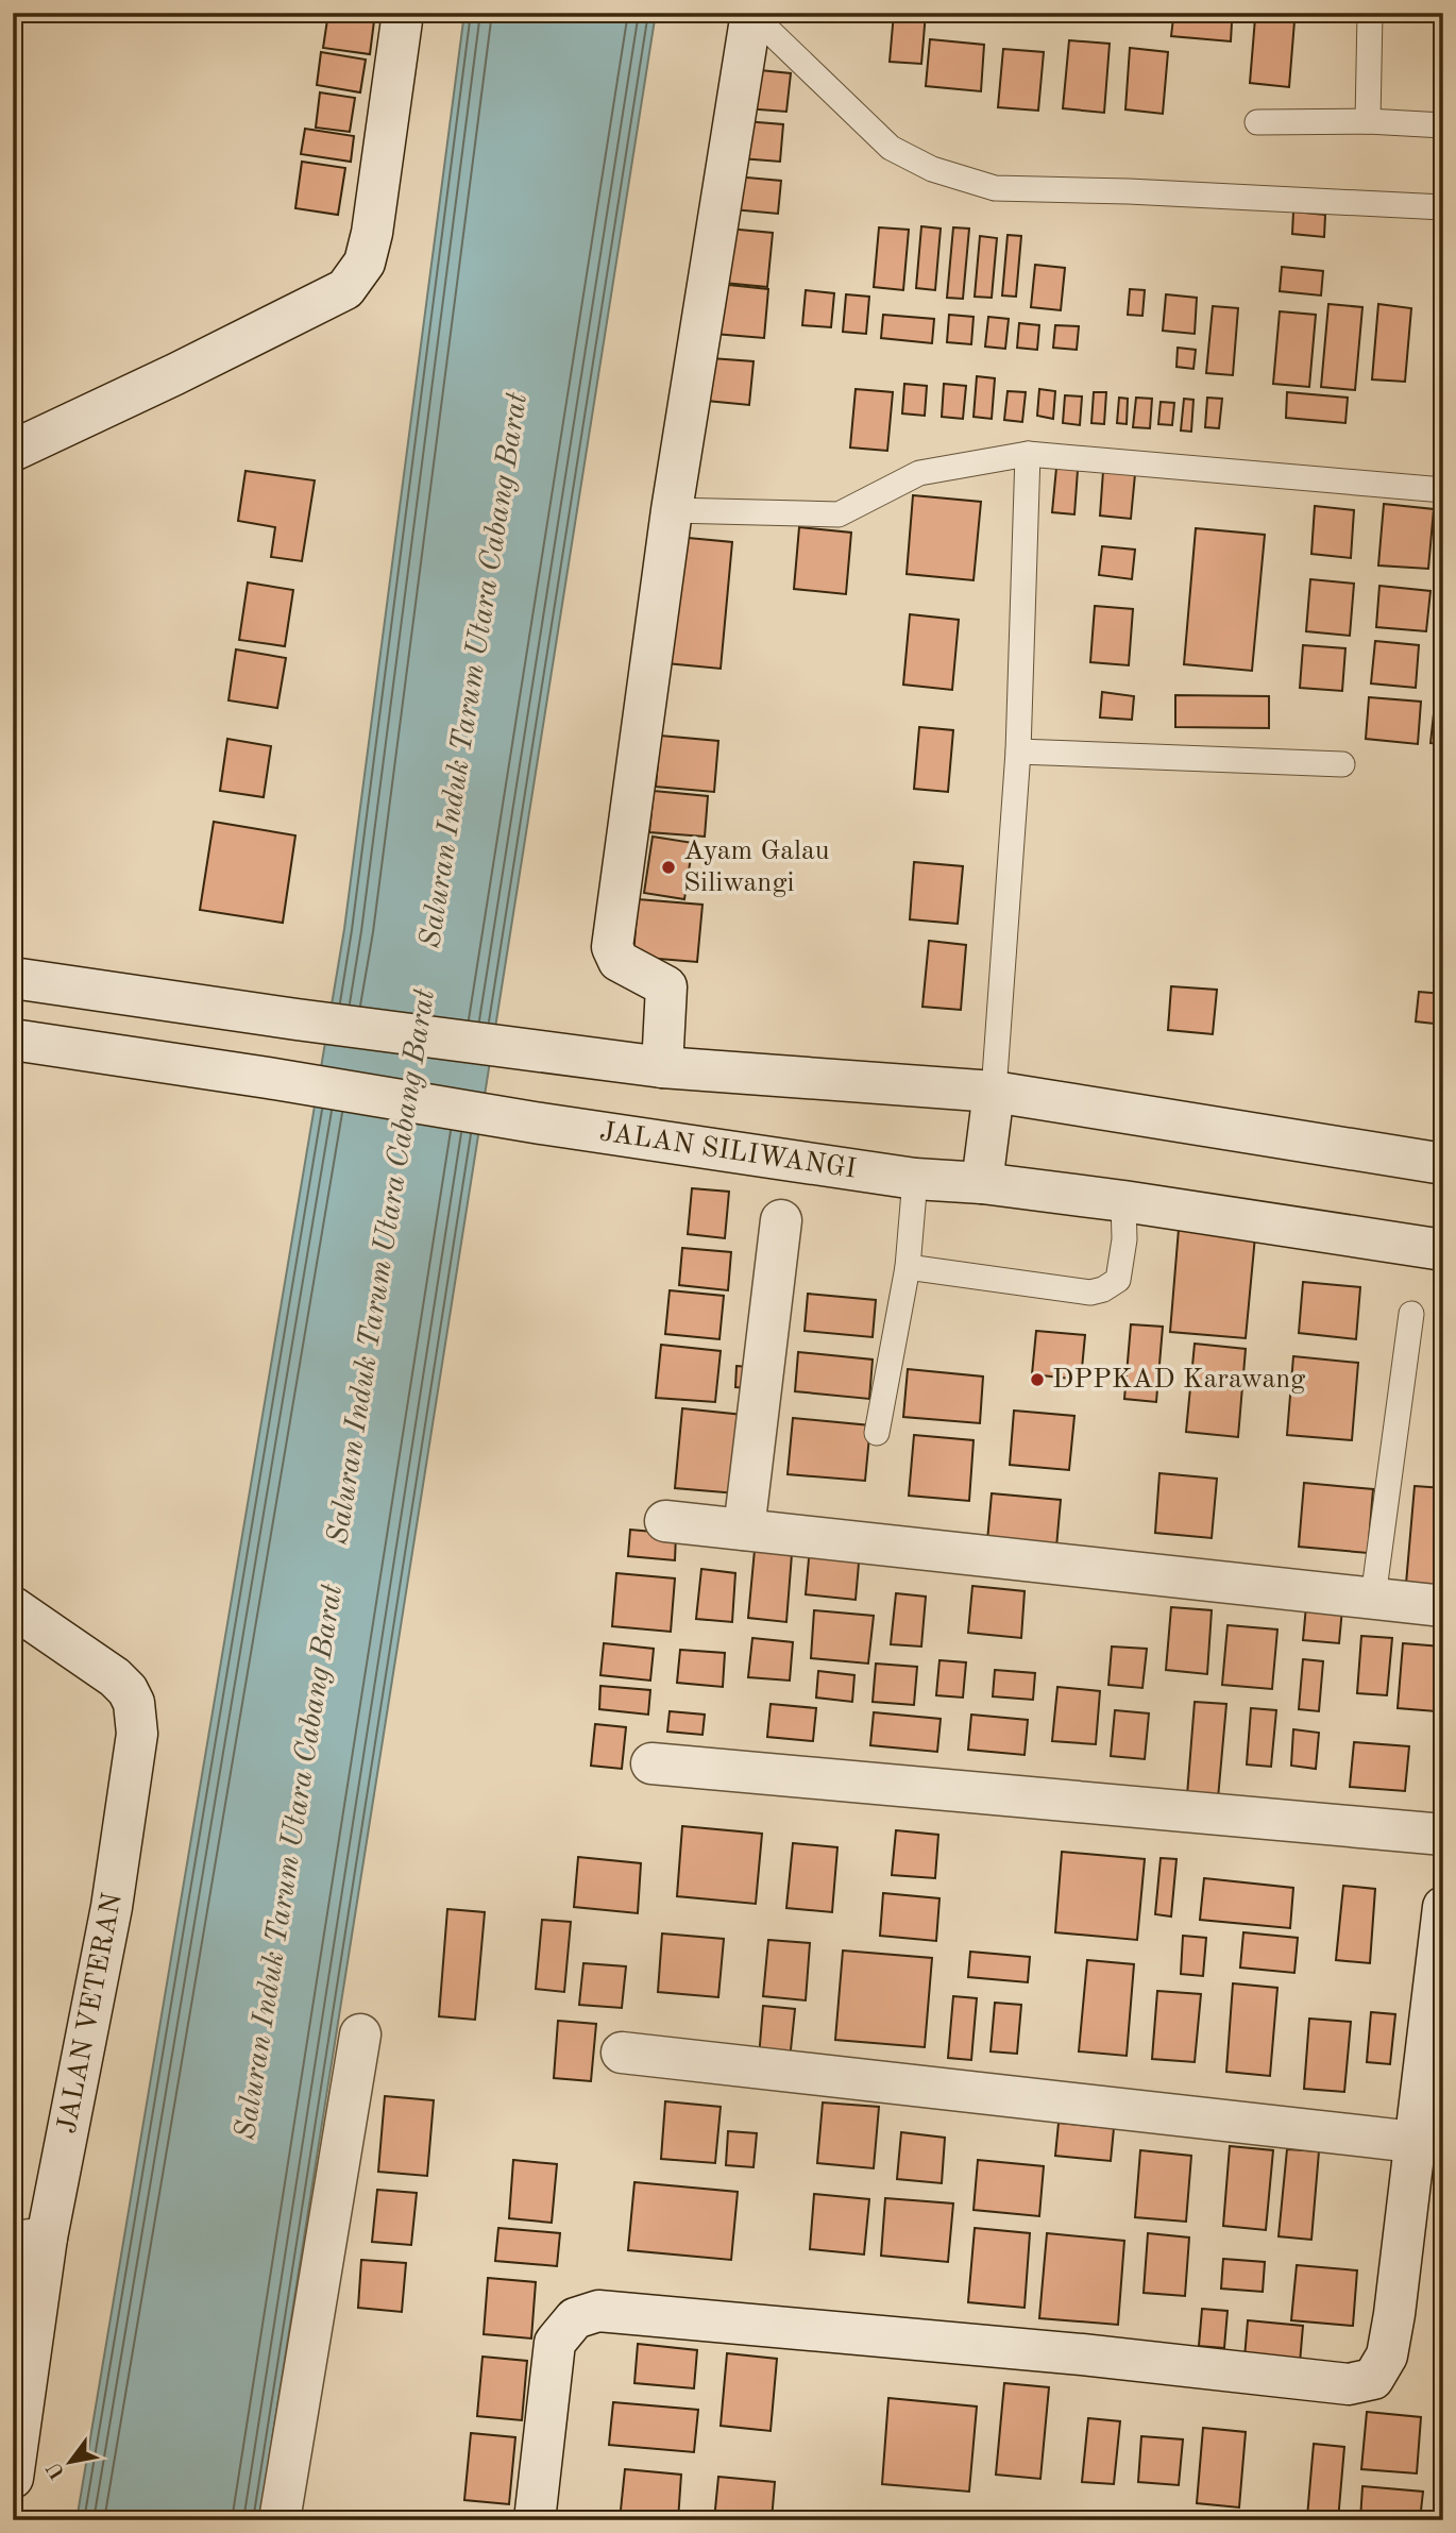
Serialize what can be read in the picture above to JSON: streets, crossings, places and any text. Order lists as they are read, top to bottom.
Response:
{
  "streets": {
    "street": ["JALAN SILIWANGI", "JALAN VETERAN"]
  },
  "water": ["Saluran Induk Tarum Utara Cabang Barat"],
  "places": ["Ayam Galau Siliwangi", "DPPKAD Karawang"],
  "north": "bottom left"
}
